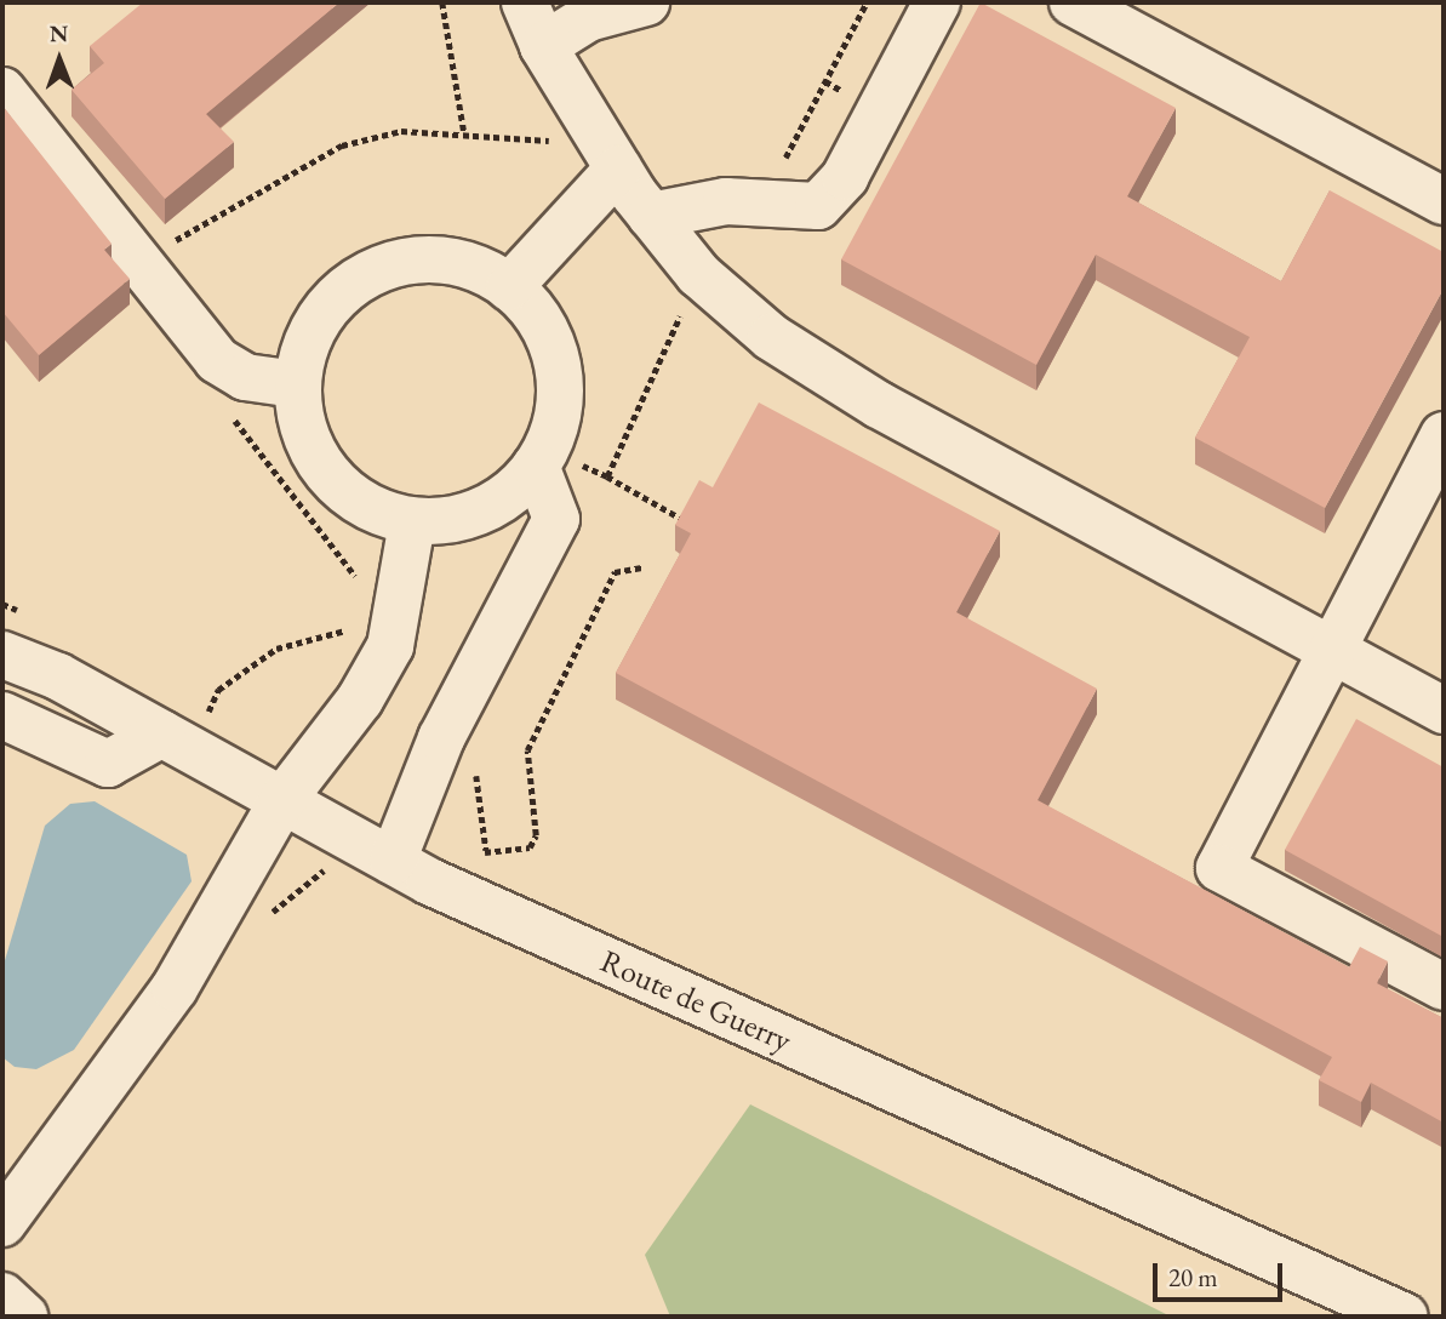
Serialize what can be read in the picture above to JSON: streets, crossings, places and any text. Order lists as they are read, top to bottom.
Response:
{
  "streets": {
    "street": ["Route de Guerry"]
  },
  "scale_bar": "20 m",
  "north": "top"
}
